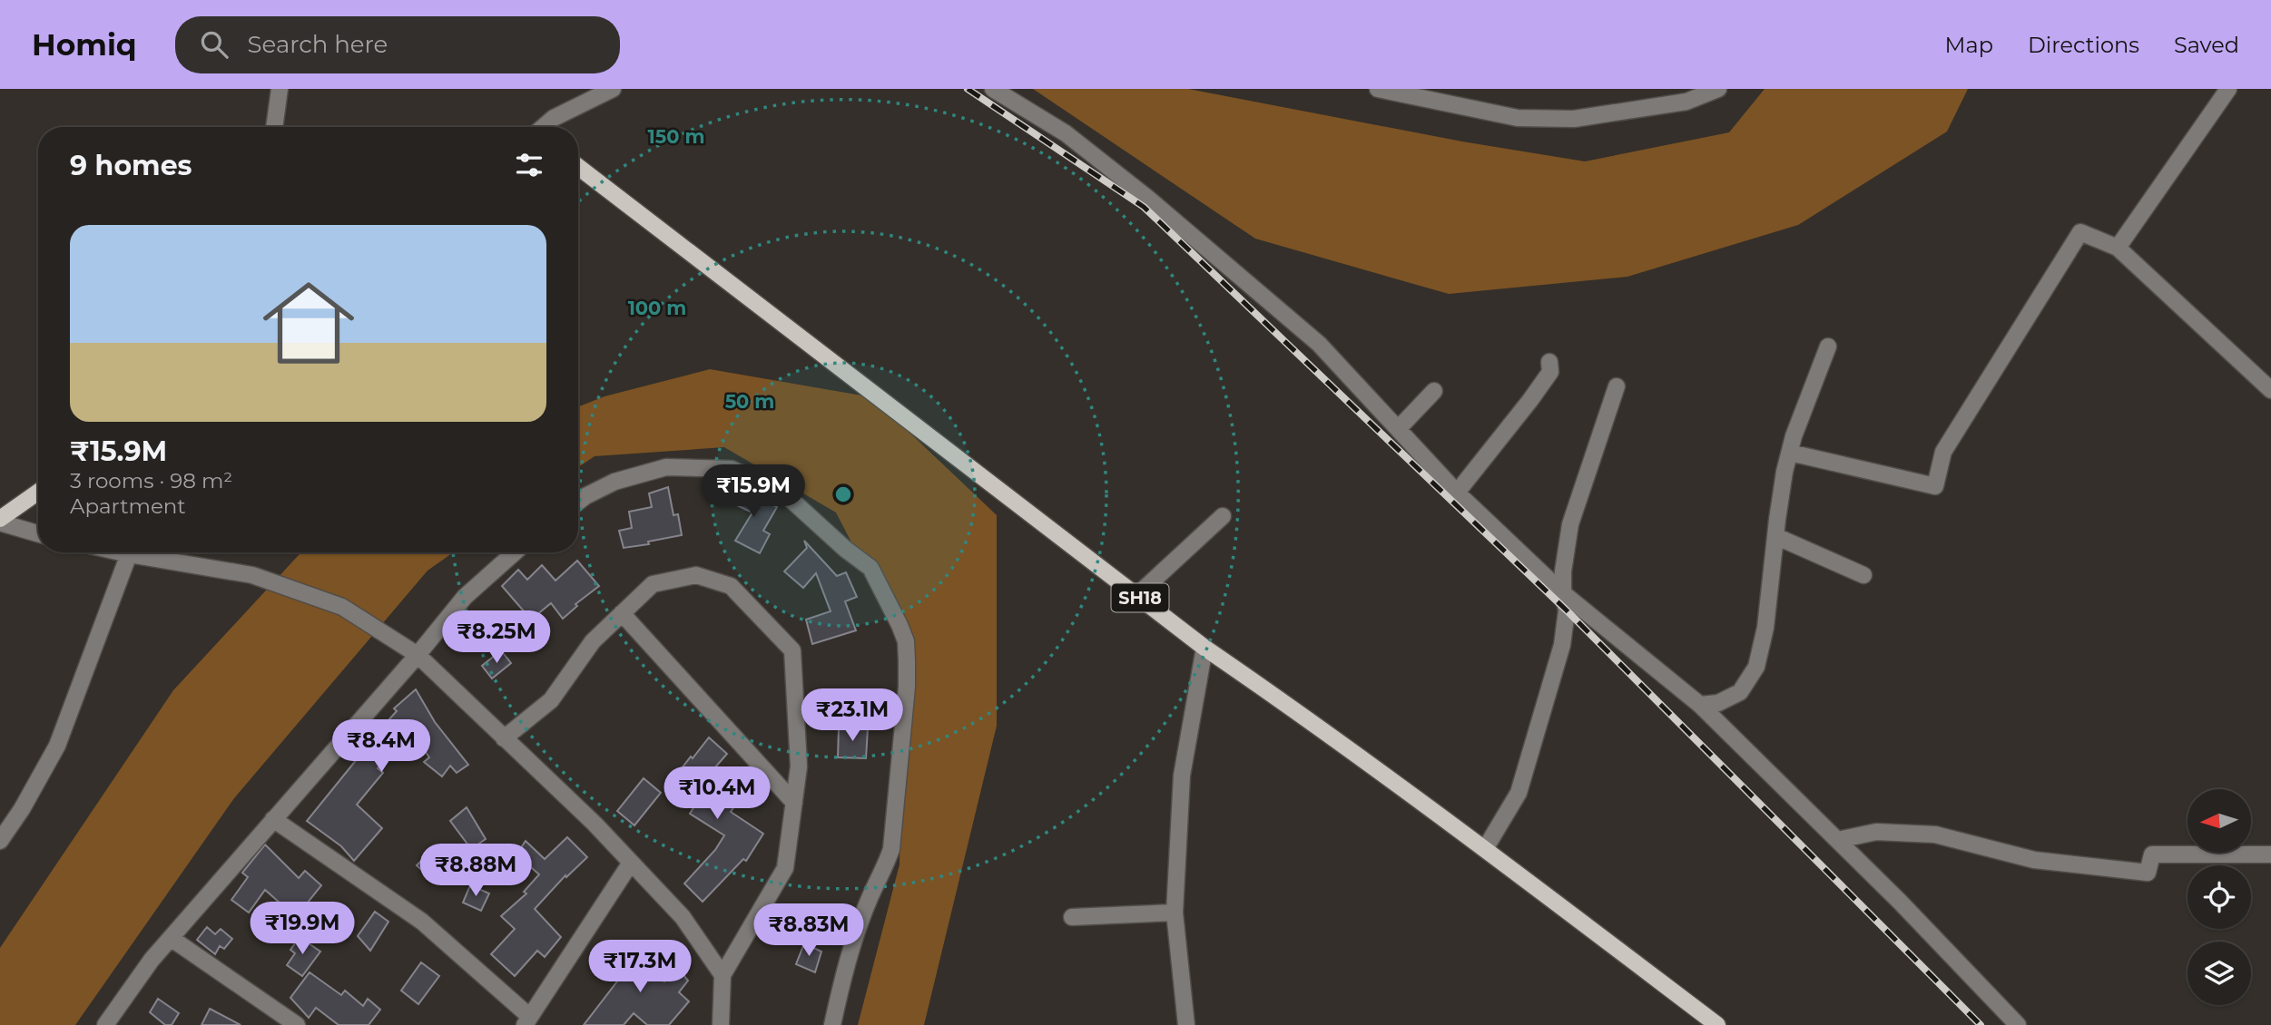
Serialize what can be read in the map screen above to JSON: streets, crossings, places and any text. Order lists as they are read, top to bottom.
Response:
{
  "streets": {
    "main road": ["SH18"]
  },
  "north": "left",
  "page": {
    "header": "Homiq",
    "search": "Search here",
    "nav": ["Map", "Directions", "Saved"],
    "heading": "9 homes",
    "list": [
      {
        "name": "₹15.9M",
        "note": "3 rooms · 98 m² · Apartment"
      }
    ],
    "price": [
      "₹15.9M",
      "₹8.25M",
      "₹23.1M",
      "₹8.4M",
      "₹10.4M",
      "₹8.88M",
      "₹19.9M",
      "₹8.83M",
      "₹17.3M"
    ]
  },
  "rings": ["150 m", "100 m", "50 m"]
}
